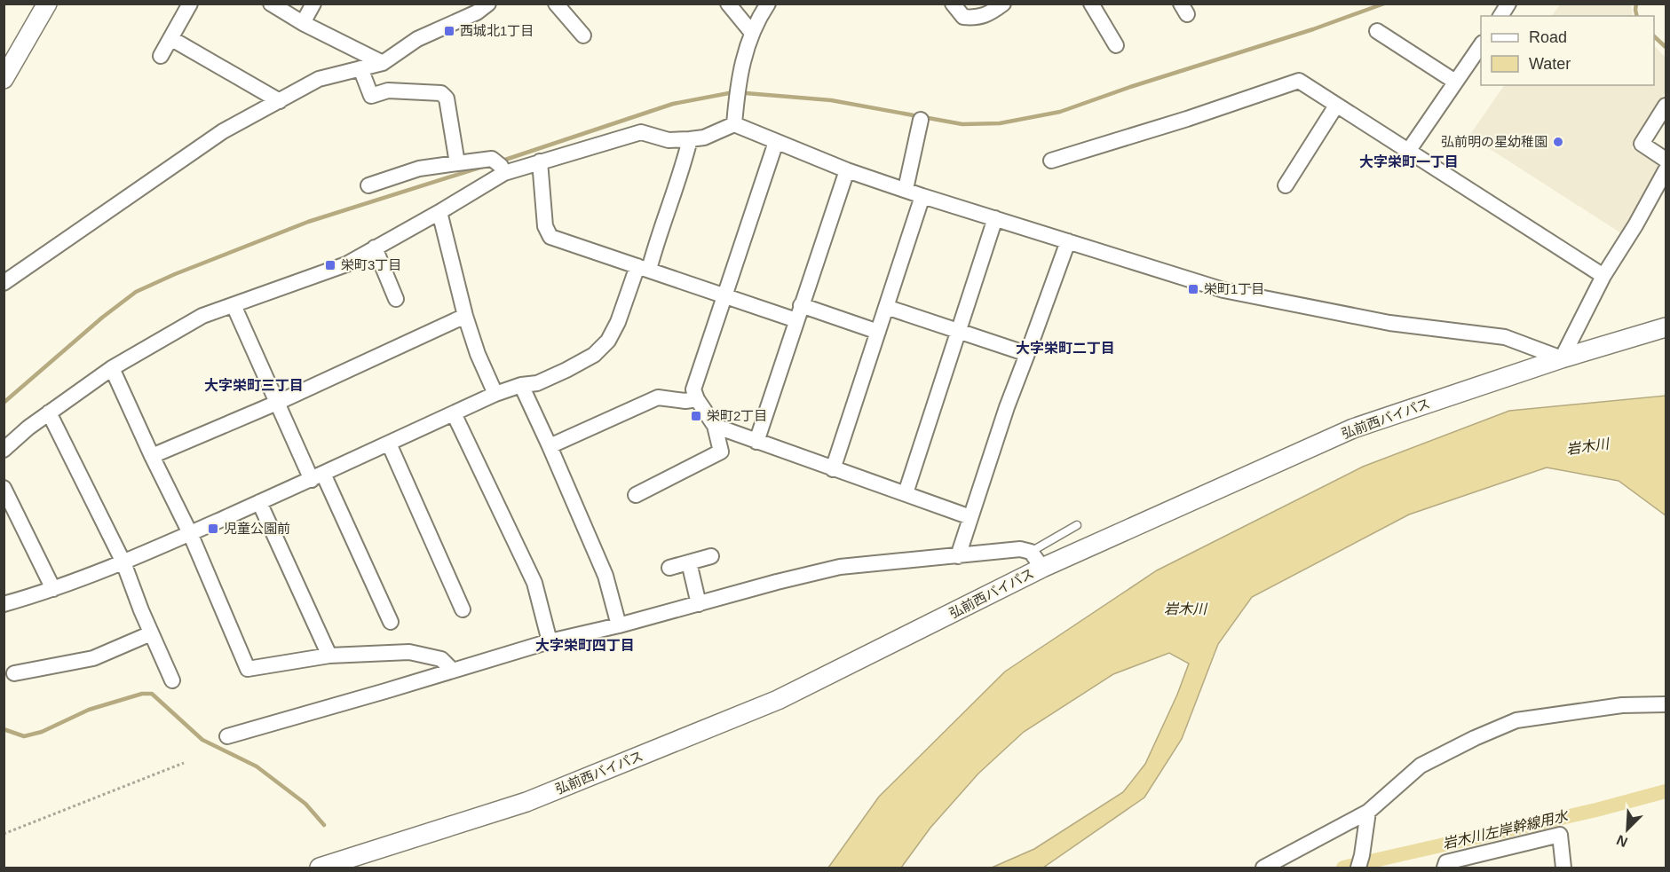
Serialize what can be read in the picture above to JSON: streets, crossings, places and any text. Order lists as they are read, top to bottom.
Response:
{
  "streets": {
    "street": ["弘前西バイパス"]
  },
  "districts": [
    "大字栄町一丁目",
    "大字栄町二丁目",
    "大字栄町三丁目",
    "大字栄町四丁目"
  ],
  "water": ["岩木川", "岩木川左岸幹線用水"],
  "places": {
    "transit": [
      "西城北1丁目",
      "栄町3丁目",
      "栄町1丁目",
      "栄町2丁目",
      "児童公園前"
    ],
    "other": ["弘前明の星幼稚園"]
  },
  "legend": ["Road", "Water"],
  "north": "bottom left"
}
